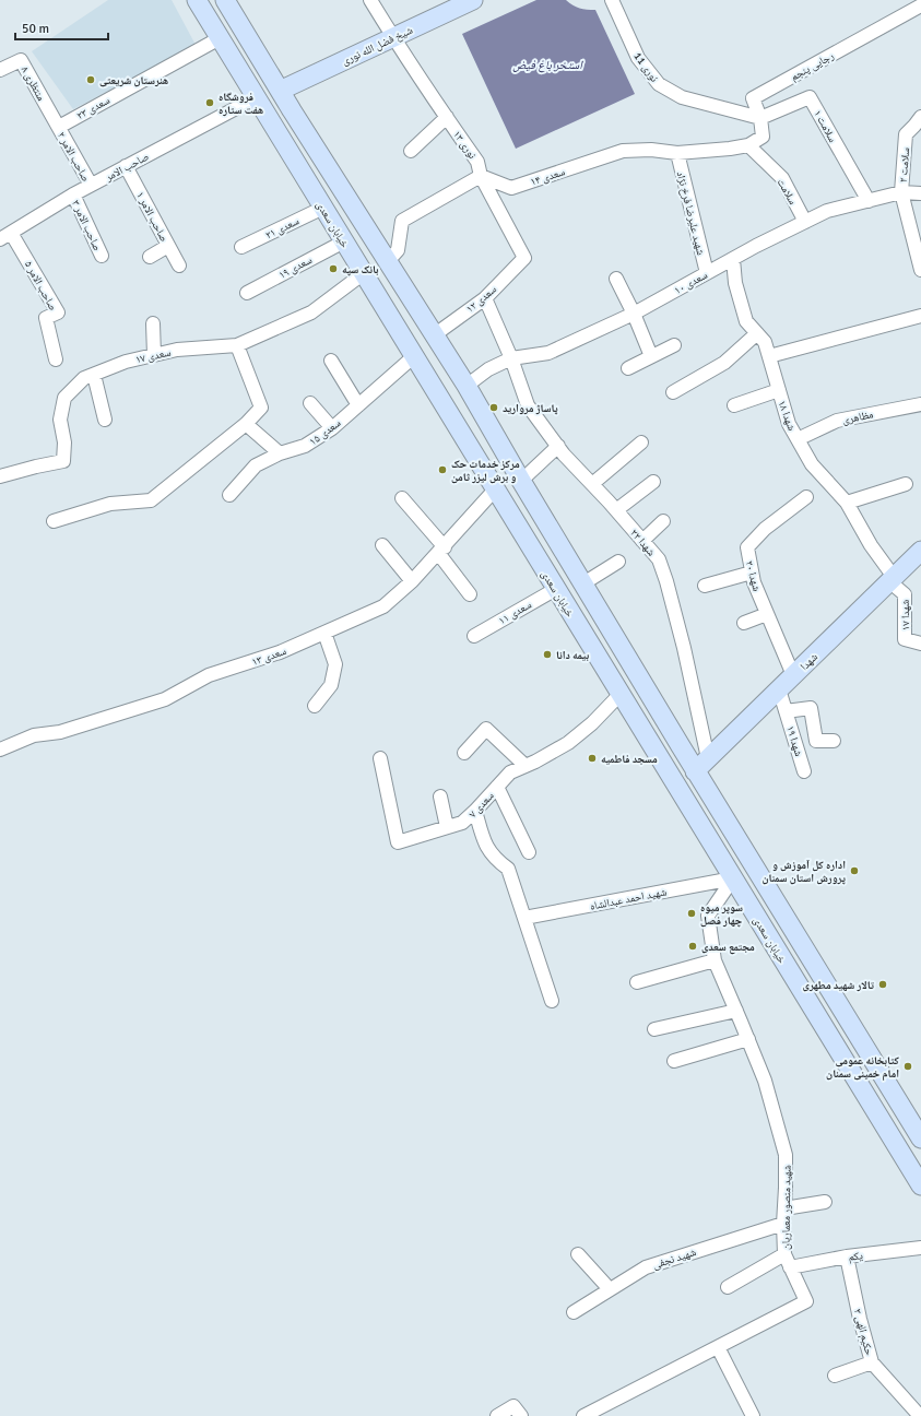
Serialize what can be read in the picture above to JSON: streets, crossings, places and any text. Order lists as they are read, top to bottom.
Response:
{
  "streets": {
    "main road": ["شیخ فضل الله نوری", "خیابان سعدی", "شهدا"],
    "street": [
      "رجایی پنجم",
      "نوری 11",
      "منتظری ۸",
      "سعدی ۲۳",
      "سلامت ۱",
      "نوری ۱۳",
      "صاحب الامر ۲",
      "سلامت ۲",
      "صاحب الامر",
      "سعدی ۱۴",
      "سلامت",
      "شهید علیرضا فرخ نژاد",
      "صاحب الامر ۱",
      "صاحب الامر ۳",
      "سعدی ۲۱",
      "سعدی ۱۹",
      "سعدی ۱۰",
      "صاحب الامر ۵",
      "سعدی ۱۲",
      "سعدی ۱۷",
      "شهدا ۱۸",
      "مظاهری",
      "سعدی ۱۵",
      "شهدا ۲۲",
      "شهدا ۲۰",
      "سعدی ۱۱",
      "شهدا ۱۷",
      "سعدی ۱۳",
      "شهدا ۱۹",
      "سعدی ۷",
      "شهید احمد عبدالشاه",
      "شهید منصور معماریان",
      "یکم",
      "شهید نجفی",
      "حکیم الهی ۲"
    ]
  },
  "crossings": [
    ["شیخ فضل الله نوری", "نوری ۱۳"],
    ["رجایی پنجم", "نوری 11"],
    ["رجایی پنجم", "سلامت ۱"],
    ["رجایی پنجم", "سعدی ۱۴"],
    ["رجایی پنجم", "سلامت"],
    ["نوری 11", "سلامت ۱"],
    ["منتظری ۸", "سعدی ۲۳"],
    ["منتظری ۸", "صاحب الامر ۲"],
    ["سعدی ۲۳", "صاحب الامر ۲"],
    ["سعدی ۲۳", "خیابان سعدی"],
    ["سلامت ۱", "سعدی ۱۰"],
    ["نوری ۱۳", "سعدی ۱۴"],
    ["نوری ۱۳", "سعدی ۱۲"],
    ["صاحب الامر ۲", "صاحب الامر"],
    ["سلامت ۲", "سعدی ۱۰"],
    ["صاحب الامر", "صاحب الامر ۱"],
    ["صاحب الامر", "خیابان سعدی"],
    ["صاحب الامر", "صاحب الامر ۳"],
    ["صاحب الامر", "صاحب الامر ۵"],
    ["سعدی ۱۴", "سلامت"],
    ["سعدی ۱۴", "شهید علیرضا فرخ نژاد"],
    ["سلامت", "سعدی ۱۰"],
    ["شهید علیرضا فرخ نژاد", "سعدی ۱۰"],
    ["خیابان سعدی", "سعدی ۲۱"],
    ["خیابان سعدی", "سعدی ۱۹"],
    ["خیابان سعدی", "سعدی ۱۷"],
    ["خیابان سعدی", "سعدی ۱۵"],
    ["خیابان سعدی", "سعدی ۱۱"],
    ["خیابان سعدی", "سعدی ۱۳"],
    ["خیابان سعدی", "سعدی ۷"],
    ["خیابان سعدی", "شهید احمد عبدالشاه"],
    ["خیابان سعدی", "شهید منصور معماریان"],
    ["سعدی ۱۰", "شهدا ۱۸"],
    ["سعدی ۱۰", "شهدا ۲۲"],
    ["سعدی ۱۲", "شهدا ۲۲"],
    ["شهدا ۱۸", "مظاهری"],
    ["شهدا ۱۸", "شهدا ۱۷"],
    ["شهدا ۱۸", "شهدا"],
    ["شهدا ۲۲", "شهدا"],
    ["شهدا ۲۰", "شهدا"],
    ["شهدا ۱۷", "شهدا"],
    ["شهدا", "شهدا ۱۹"],
    ["شهید احمد عبدالشاه", "شهید منصور معماریان"],
    ["شهید منصور معماریان", "یکم"],
    ["شهید منصور معماریان", "شهید نجفی"],
    ["یکم", "حکیم الهی ۲"]
  ],
  "water": ["استخر باغ فیض"],
  "places": [
    "هنرستان شریعتی",
    "فروشگاه هفت ستاره",
    "بانک سپه",
    "پاساژ مروارید",
    "مرکز خدمات حک و برش لیزر ثامن",
    "بیمه دانا",
    "مسجد فاطمیه",
    "اداره کل آموزش و پرورش استان سمنان",
    "سوپر میوه چهار فصل",
    "مجتمع سعدی",
    "تالار شهید مطهری",
    "کتابخانه عمومی امام خمینی سمنان"
  ],
  "scale_bar": "50 m"
}
